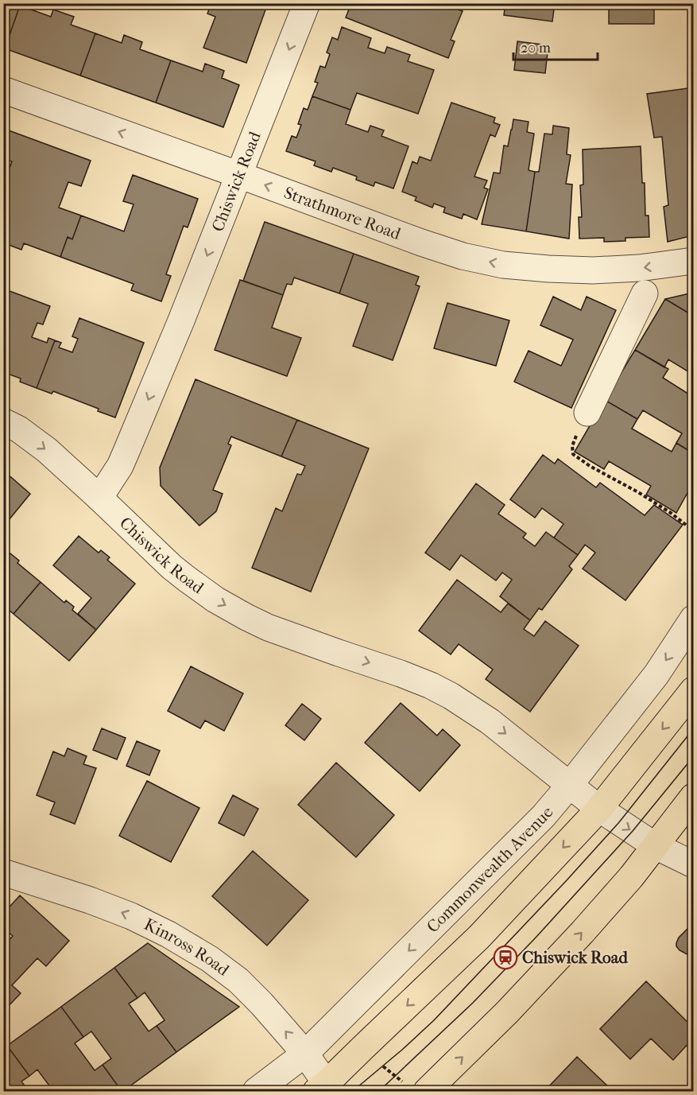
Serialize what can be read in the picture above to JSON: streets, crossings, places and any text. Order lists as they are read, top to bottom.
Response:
{
  "streets": {
    "street": [
      "Chiswick Road",
      "Strathmore Road",
      "Commonwealth Avenue",
      "Kinross Road"
    ]
  },
  "crossings": [
    ["Chiswick Road", "Strathmore Road"],
    ["Chiswick Road", "Commonwealth Avenue"],
    ["Commonwealth Avenue", "Kinross Road"]
  ],
  "one_way": ["Strathmore Road", "Commonwealth Avenue", "Kinross Road"],
  "places": {
    "station": ["Chiswick Road"]
  },
  "scale_bar": "20 m"
}
